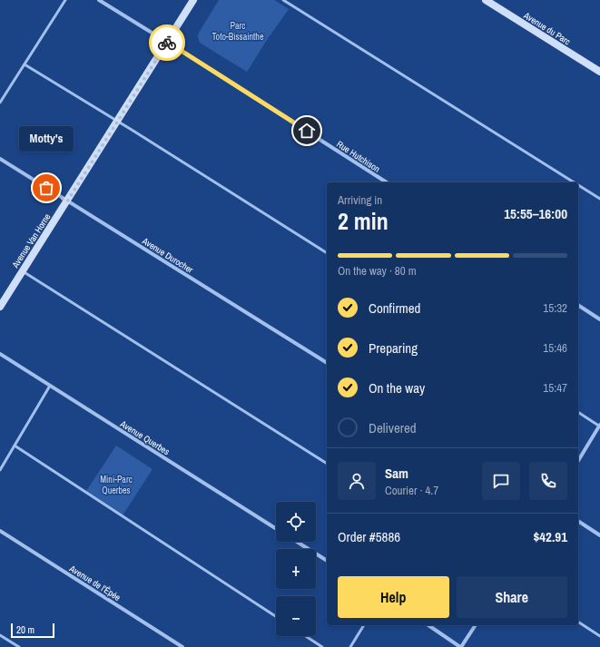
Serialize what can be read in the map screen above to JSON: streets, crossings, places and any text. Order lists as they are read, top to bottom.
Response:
{
  "streets": {
    "main road": ["Avenue du Parc", "Avenue Van Horne"],
    "street": [
      "Rue Hutchison",
      "Avenue Durocher",
      "Avenue Querbes",
      "Avenue de l'Épée"
    ]
  },
  "crossings": [
    ["Rue Hutchison", "Avenue Van Horne"],
    ["Avenue Van Horne", "Avenue Durocher"]
  ],
  "parks": ["Parc Toto-Bissainthe", "Mini-Parc Querbes"],
  "places": ["Motty's"],
  "scale_bar": "20 m",
  "page": {
    "bubble": "Motty's",
    "heading": ["2 min", "Arriving in", "15:55–16:00"],
    "panel": [
      "Sam",
      "Courier · 4.7",
      "Order #5886",
      "$42.91"
    ],
    "bar": "On the way · 80 m",
    "list": [
      ["Confirmed", "15:32"],
      ["Preparing", "15:46"],
      ["On the way", "15:47"],
      "Delivered"
    ],
    "map_buttons": ["+", "−"],
    "buttons": ["Help", "Share"],
    "scale": "20 m"
  }
}
